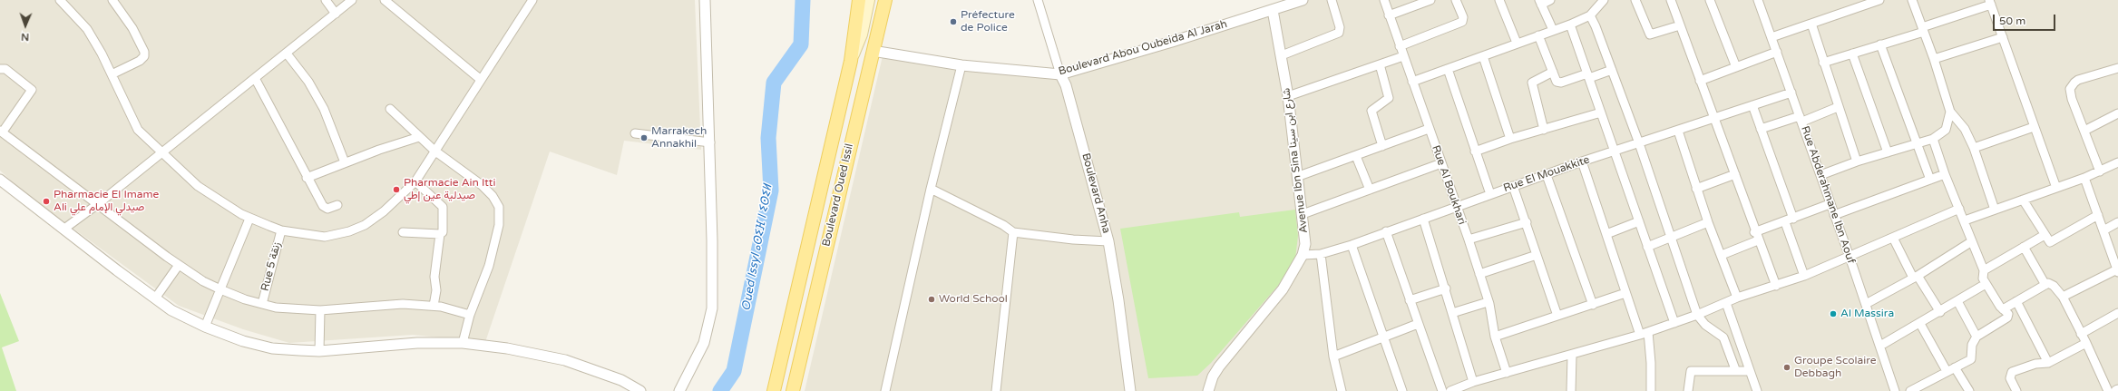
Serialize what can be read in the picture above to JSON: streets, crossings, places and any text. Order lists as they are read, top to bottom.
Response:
{
  "streets": {
    "main road": ["Boulevard Oued Issil"],
    "street": [
      "Boulevard Abou Oubeida Al Jarah",
      "Avenue Ibn Sina شارع ابن سينا",
      "Rue El Mouakkite",
      "Rue Al Boukhari",
      "Boulevard Anha",
      "Rue Abderahmane Ibn Aouf",
      "Rue 5 زنقة"
    ]
  },
  "crossings": [
    ["Boulevard Abou Oubeida Al Jarah", "Avenue Ibn Sina شارع ابن سينا"],
    ["Boulevard Abou Oubeida Al Jarah", "Boulevard Anha"],
    ["Boulevard Abou Oubeida Al Jarah", "Boulevard Oued Issil"],
    ["Avenue Ibn Sina شارع ابن سينا", "Rue El Mouakkite"],
    ["Rue El Mouakkite", "Rue Al Boukhari"],
    ["Rue El Mouakkite", "Rue Abderahmane Ibn Aouf"]
  ],
  "water": ["Oued Issyl ⴰⵙⵉⴼ ⵏ ⵉⵙⵉⵍ"],
  "places": [
    "Préfecture de Police",
    "Marrakech Annakhil",
    "Pharmacie Ain Itti صيدلية عين إطي",
    "Pharmacie El Imame Ali صيدلي الإمام علي",
    "World School",
    "Al Massira",
    "Groupe Scolaire Debbagh"
  ],
  "scale_bar": "50 m",
  "north": "bottom"
}
